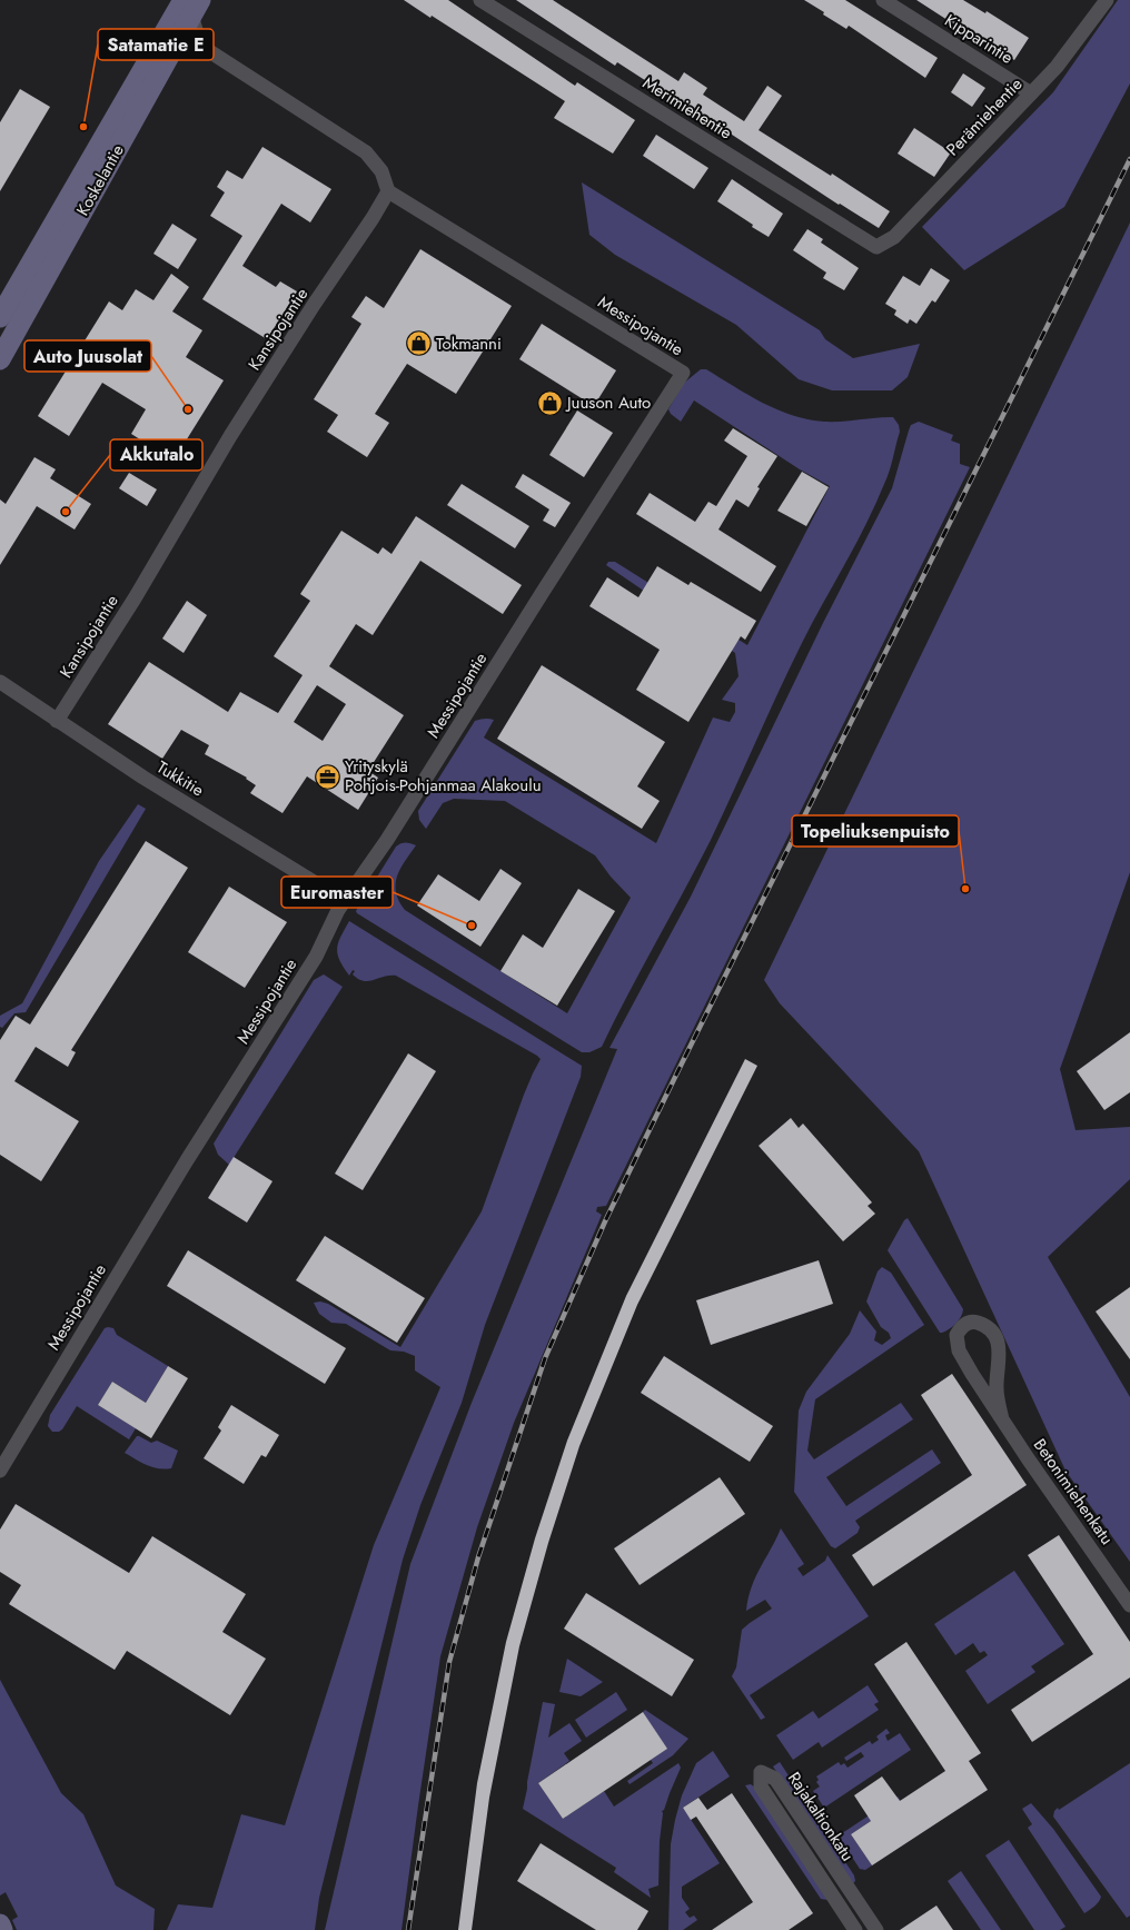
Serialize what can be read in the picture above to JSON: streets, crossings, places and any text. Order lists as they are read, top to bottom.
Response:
{
  "streets": {
    "main road": ["Koskelantie"],
    "street": [
      "Kipparintie",
      "Merimiehentie",
      "Perämiehentie",
      "Messipojantie",
      "Kansipojantie",
      "Tukkitie",
      "Betonimiehenkatu",
      "Rajakaltionkatu"
    ]
  },
  "crossings": [
    ["Kipparintie", "Perämiehentie"],
    ["Merimiehentie", "Perämiehentie"],
    ["Messipojantie", "Kansipojantie"],
    ["Messipojantie", "Tukkitie"],
    ["Kansipojantie", "Tukkitie"]
  ],
  "places": {
    "other": [
      "Satamatie E",
      "Auto Juusolat",
      "Akkutalo",
      "Topeliuksenpuisto",
      "Euromaster"
    ],
    "shop": ["Tokmanni", "Juuson Auto"],
    "office": ["Yrityskylä Pohjois-Pohjanmaa Alakoulu"]
  }
}
